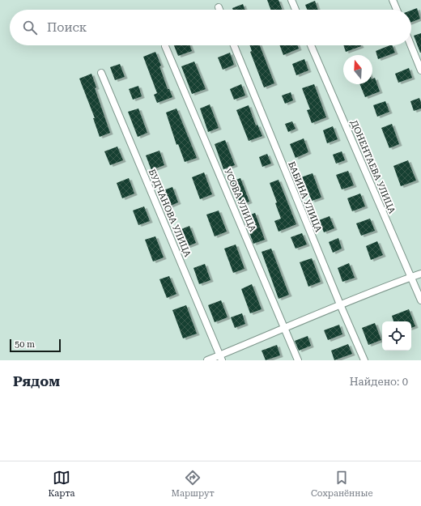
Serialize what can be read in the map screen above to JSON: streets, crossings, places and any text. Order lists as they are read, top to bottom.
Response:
{
  "streets": {
    "street": [
      "ДОНЕНТАЕВА УЛИЦА",
      "БАБИНА УЛИЦА",
      "УСОВА УЛИЦА",
      "БУДЧАНОВА УЛИЦА"
    ]
  },
  "scale_bar": "50 m",
  "north": "top",
  "page": {
    "search": "Поиск",
    "scale": "50 m",
    "heading": ["Рядом", "Найдено: 0"],
    "nav": ["Карта", "Маршрут", "Сохранённые"]
  }
}
